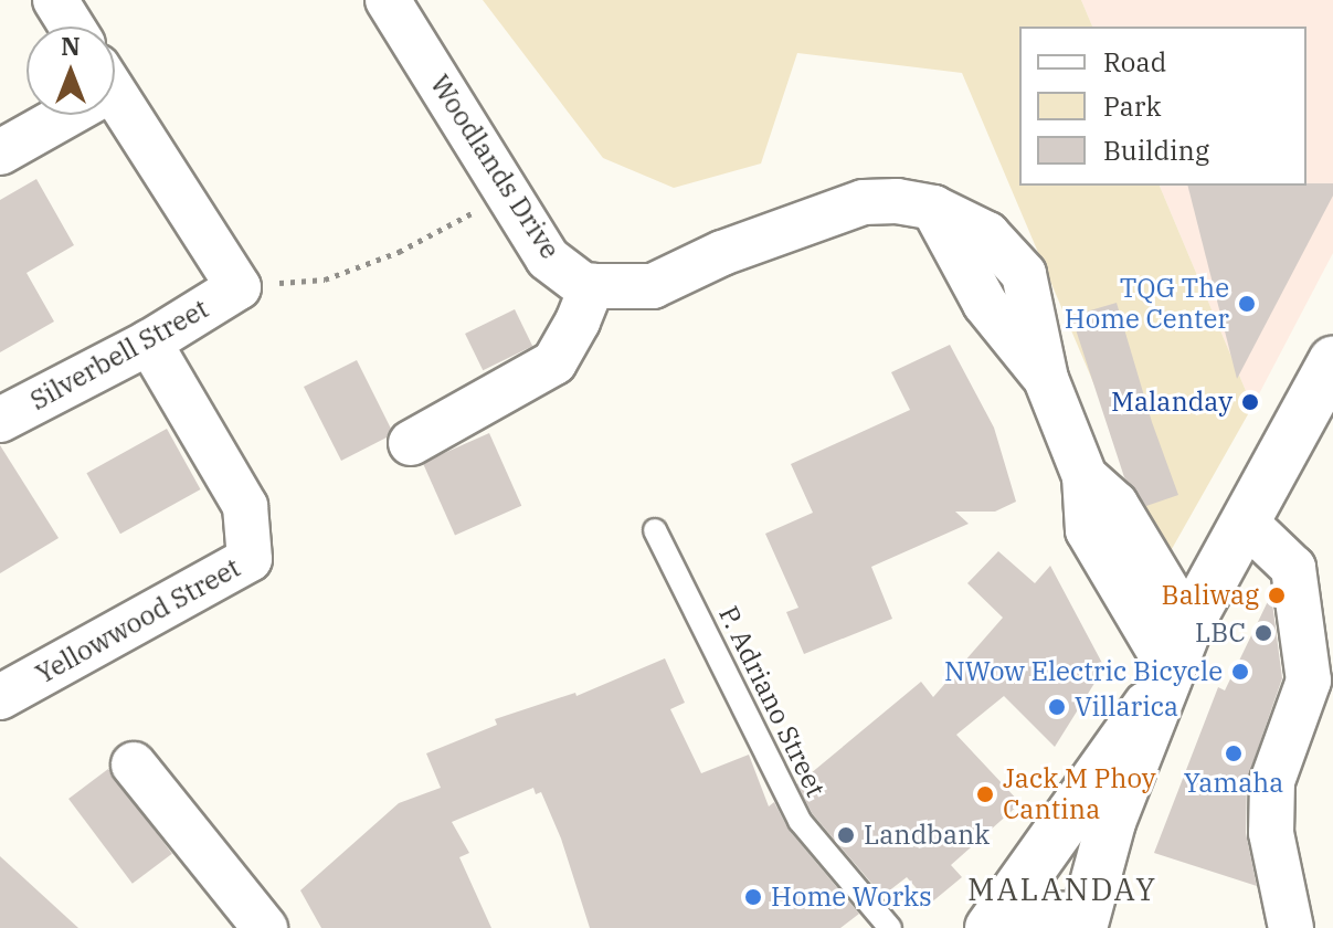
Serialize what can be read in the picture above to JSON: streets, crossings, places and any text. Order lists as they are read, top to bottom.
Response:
{
  "streets": {
    "street": ["Woodlands Drive", "Silverbell Street", "Yellowwood Street"],
    "lane": ["P. Adriano Street"]
  },
  "crossings": [
    ["Silverbell Street", "Yellowwood Street"]
  ],
  "districts": ["MALANDAY"],
  "places": [
    "TQG The Home Center",
    "Malanday",
    "Baliwag",
    "LBC",
    "NWow Electric Bicycle",
    "Villarica",
    "Yamaha",
    "Jack M Phoy Cantina",
    "Landbank",
    "Home Works"
  ],
  "legend": ["Road", "Park", "Building"],
  "north": "top"
}
